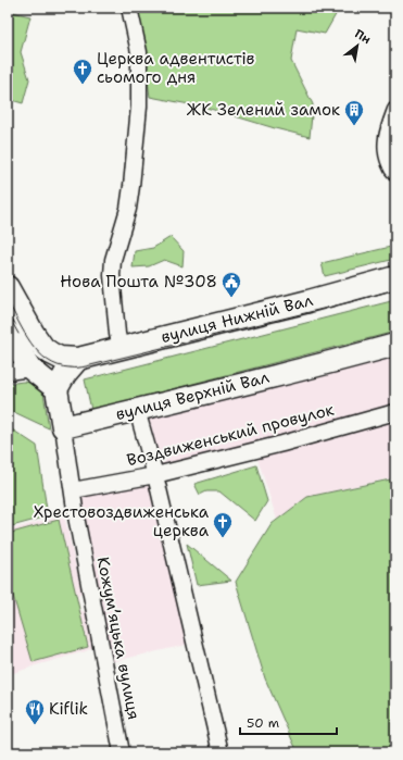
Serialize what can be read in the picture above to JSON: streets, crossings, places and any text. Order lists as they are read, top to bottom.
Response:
{
  "streets": {
    "main road": ["вулиця Нижній Вал", "вулиця Верхній Вал"],
    "street": ["Воздвиженський провулок", "Кожумʼяцька вулиця"]
  },
  "crossings": [
    ["вулиця Верхній Вал", "Кожумʼяцька вулиця"],
    ["Воздвиженський провулок", "Кожумʼяцька вулиця"]
  ],
  "places": {
    "church": ["Церква адвентистів сьомого дня", "Хрестовоздвиженська церква"],
    "building": ["ЖК Зелений замок"],
    "public building": ["Нова Пошта №308"],
    "restaurant": ["Kiflik"]
  },
  "scale_bar": "50 m",
  "north": "top right"
}
